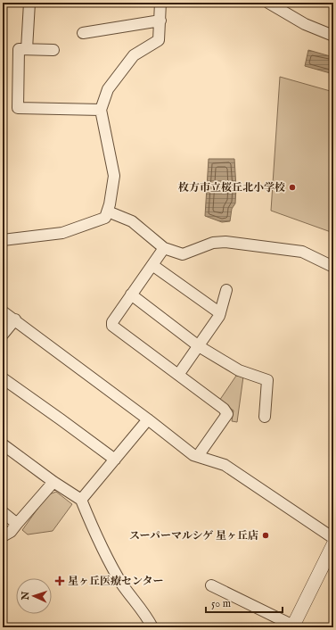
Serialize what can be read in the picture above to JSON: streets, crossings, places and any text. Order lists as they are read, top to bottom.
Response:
{
  "places": {
    "other": ["枚方市立桜丘北小学校", "スーパーマルシゲ 星ヶ丘店"],
    "health": ["星ヶ丘医療センター"]
  },
  "scale_bar": "50 m",
  "north": "left"
}
